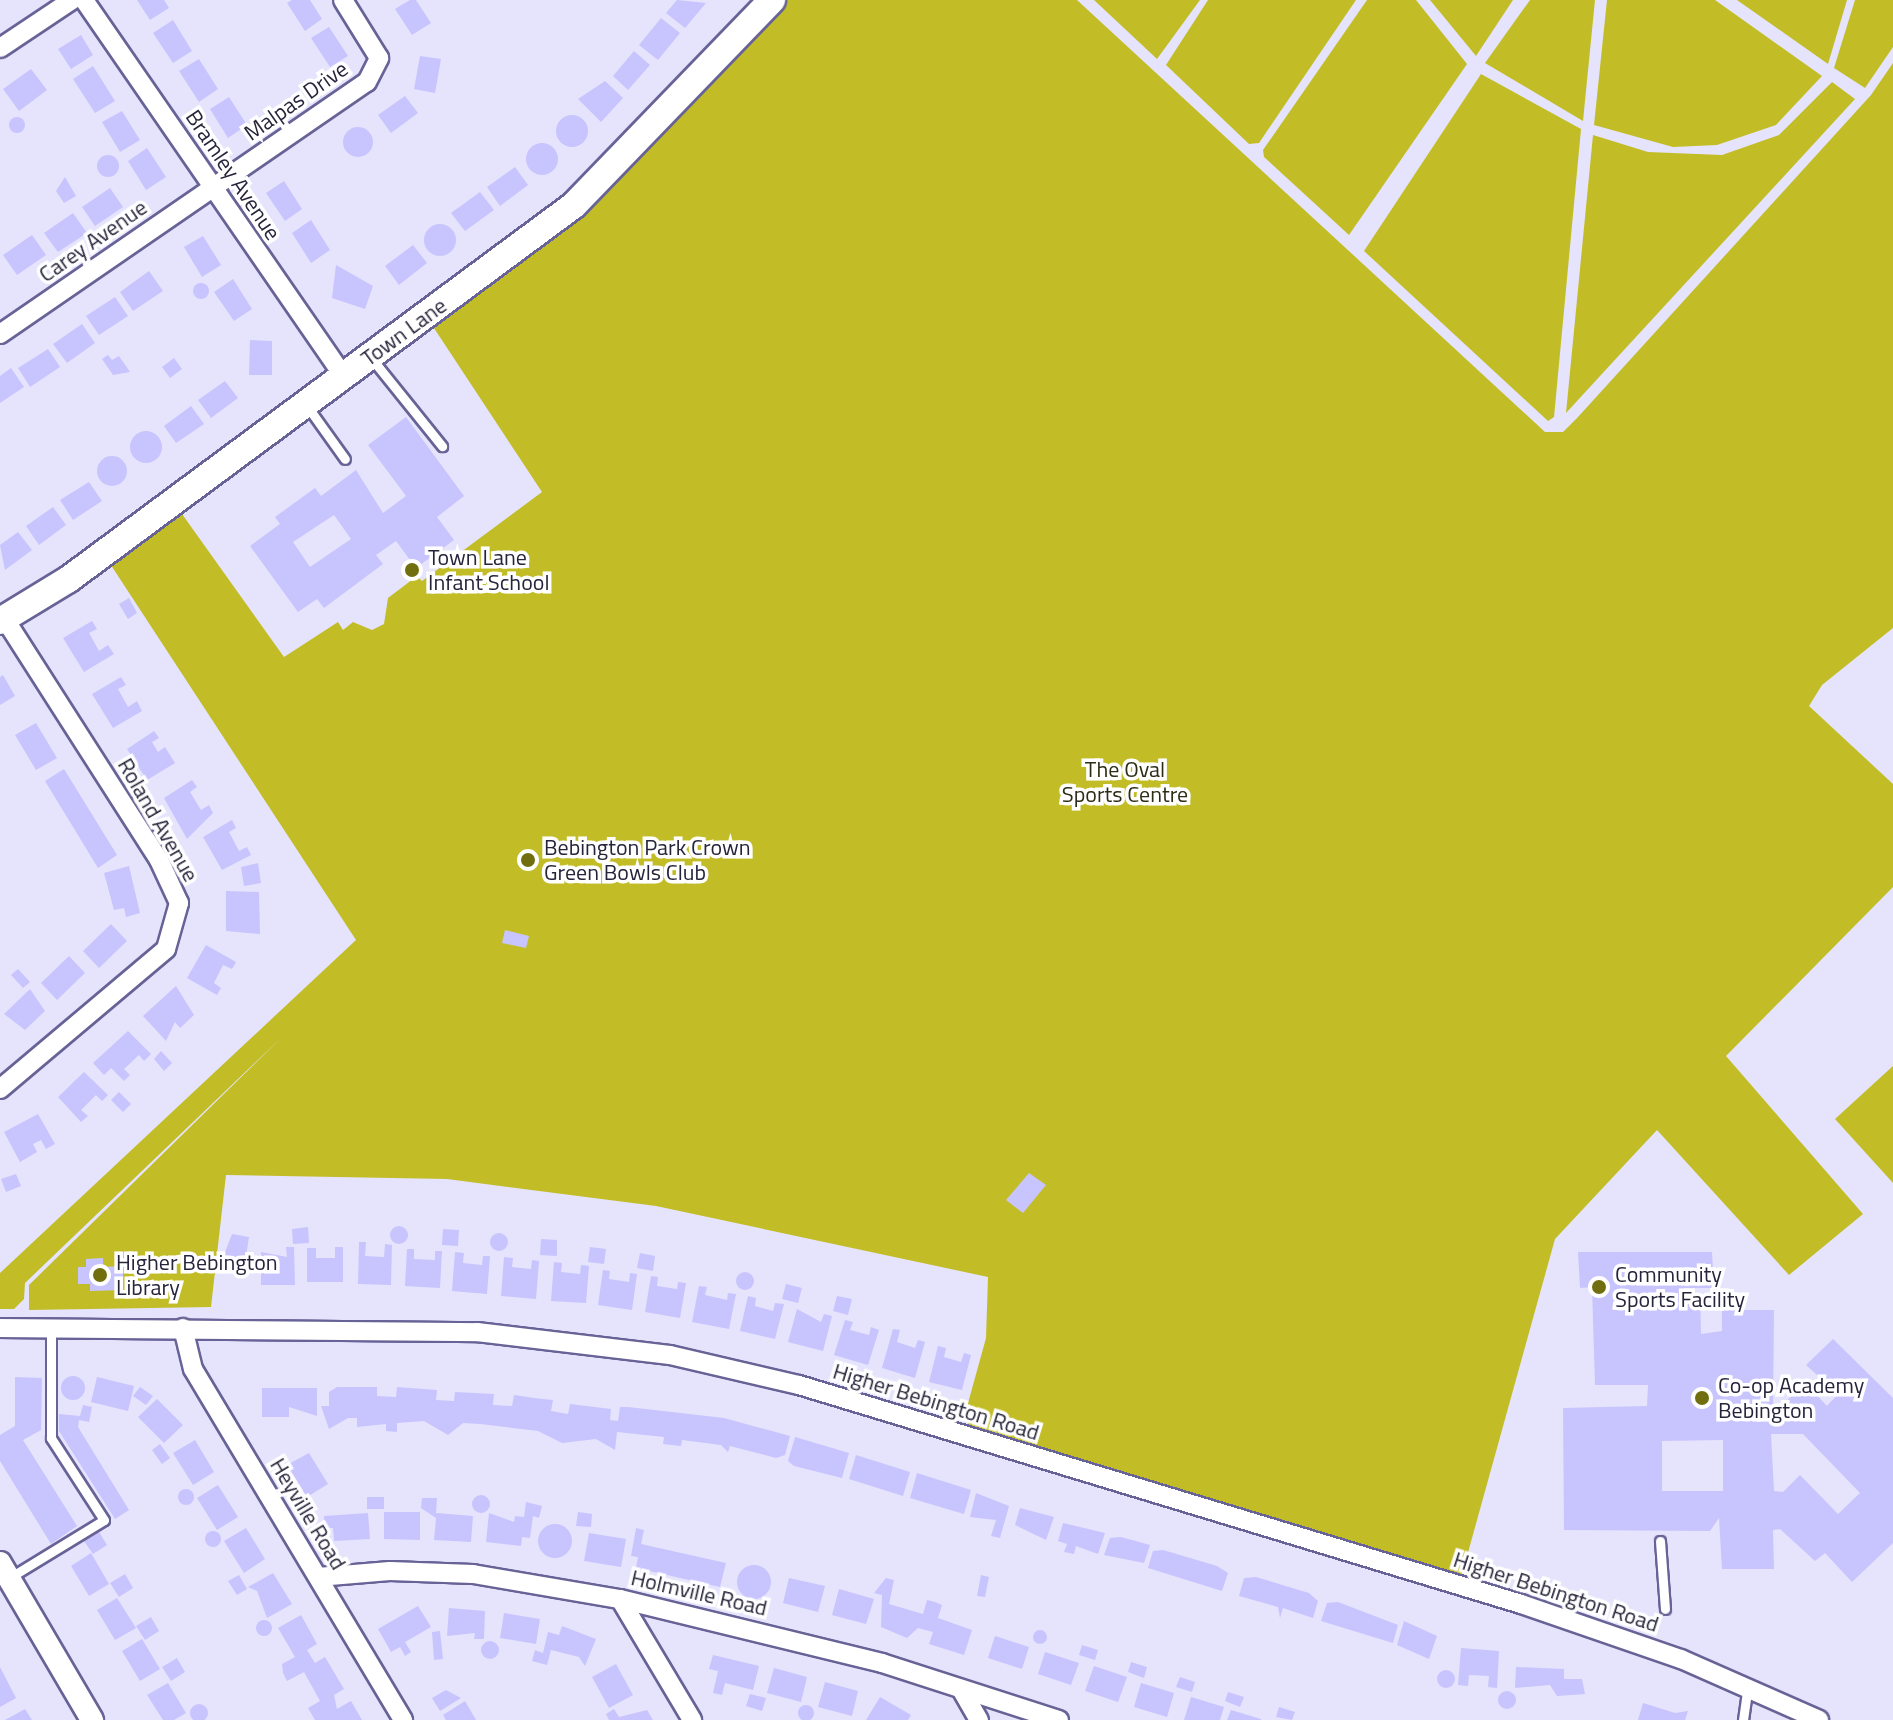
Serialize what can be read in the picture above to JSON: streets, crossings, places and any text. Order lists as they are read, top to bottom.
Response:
{
  "streets": {
    "main road": ["Town Lane"],
    "street": [
      "Malpas Drive",
      "Bramley Avenue",
      "Carey Avenue",
      "Roland Avenue",
      "Higher Bebington Road",
      "Heyville Road",
      "Holmville Road"
    ]
  },
  "crossings": [
    ["Malpas Drive", "Bramley Avenue"],
    ["Malpas Drive", "Carey Avenue"],
    ["Bramley Avenue", "Carey Avenue"],
    ["Bramley Avenue", "Town Lane"],
    ["Town Lane", "Roland Avenue"],
    ["Higher Bebington Road", "Heyville Road"],
    ["Heyville Road", "Holmville Road"]
  ],
  "parks": ["The Oval Sports Centre"],
  "places": [
    "Town Lane Infant School",
    "Bebington Park Crown Green Bowls Club",
    "Higher Bebington Library",
    "Community Sports Facility",
    "Co-op Academy Bebington"
  ]
}
